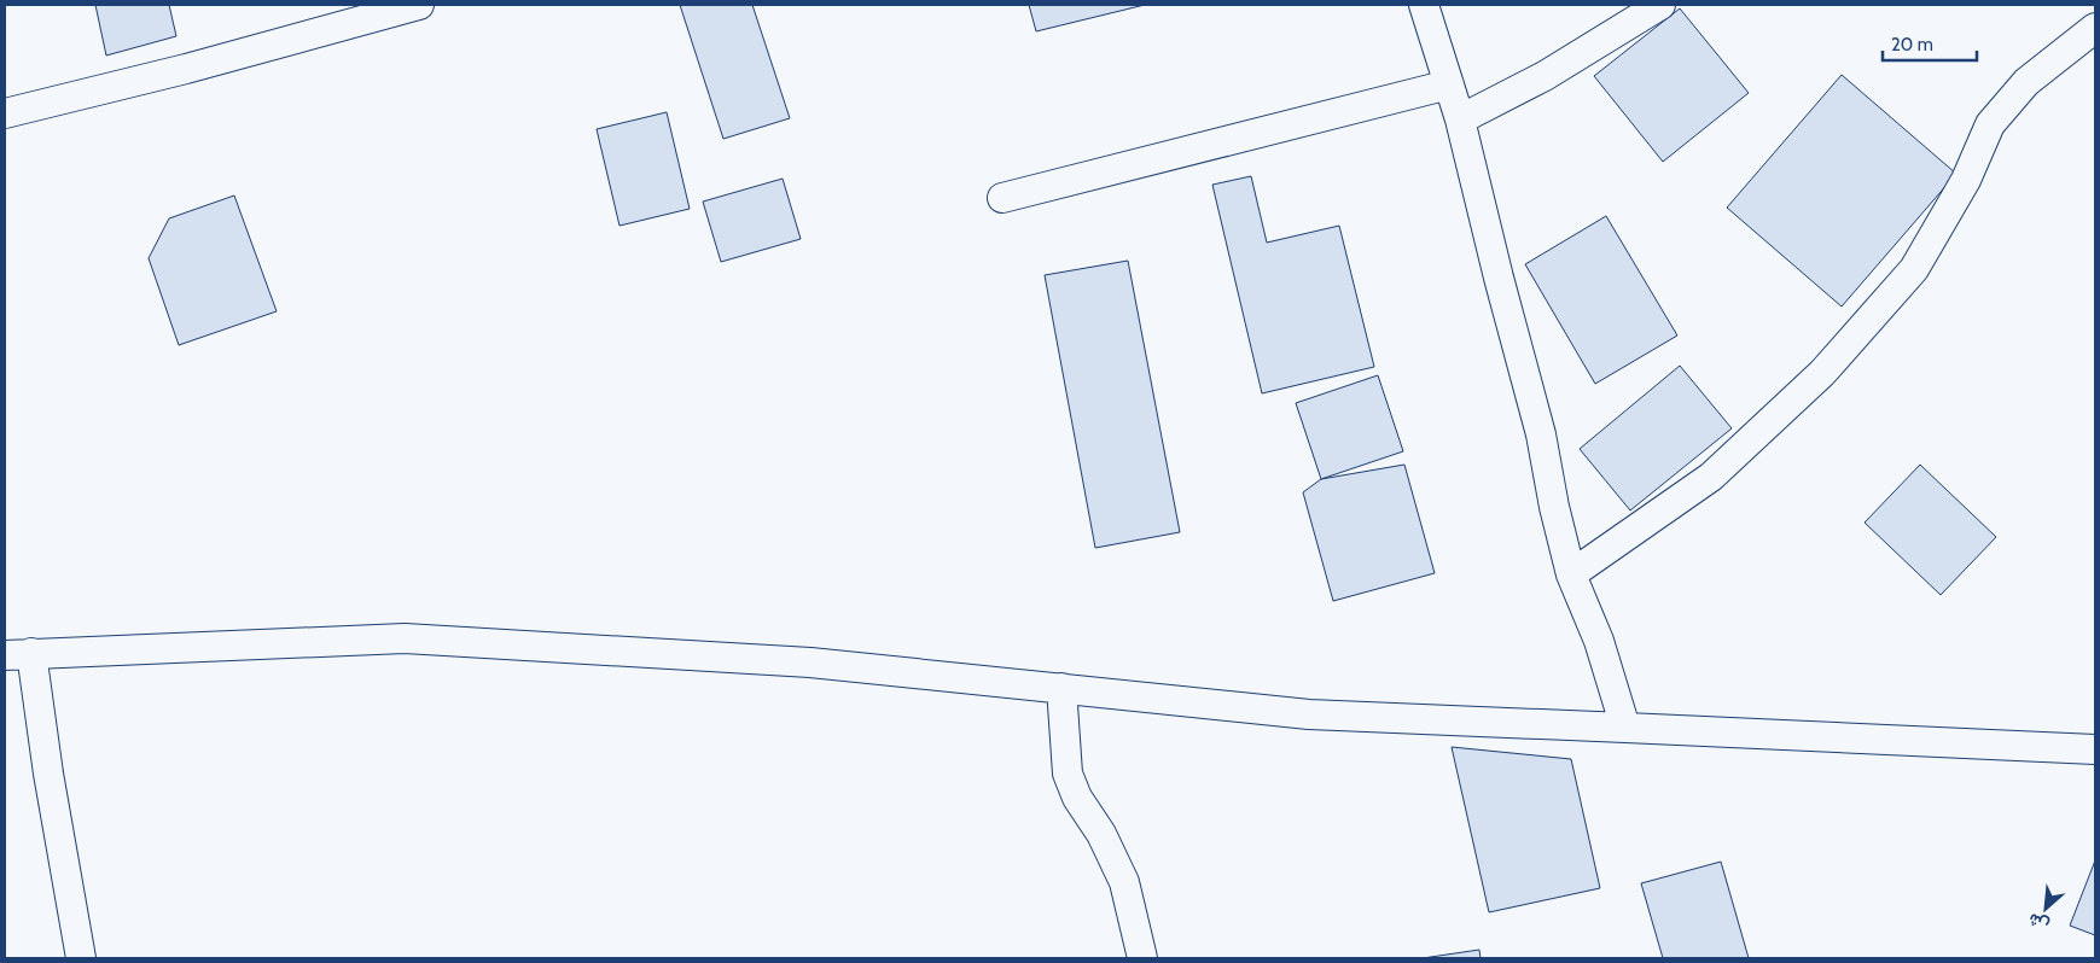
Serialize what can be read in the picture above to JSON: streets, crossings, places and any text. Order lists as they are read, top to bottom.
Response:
{
  "scale_bar": "20 m",
  "north": "bottom left"
}
